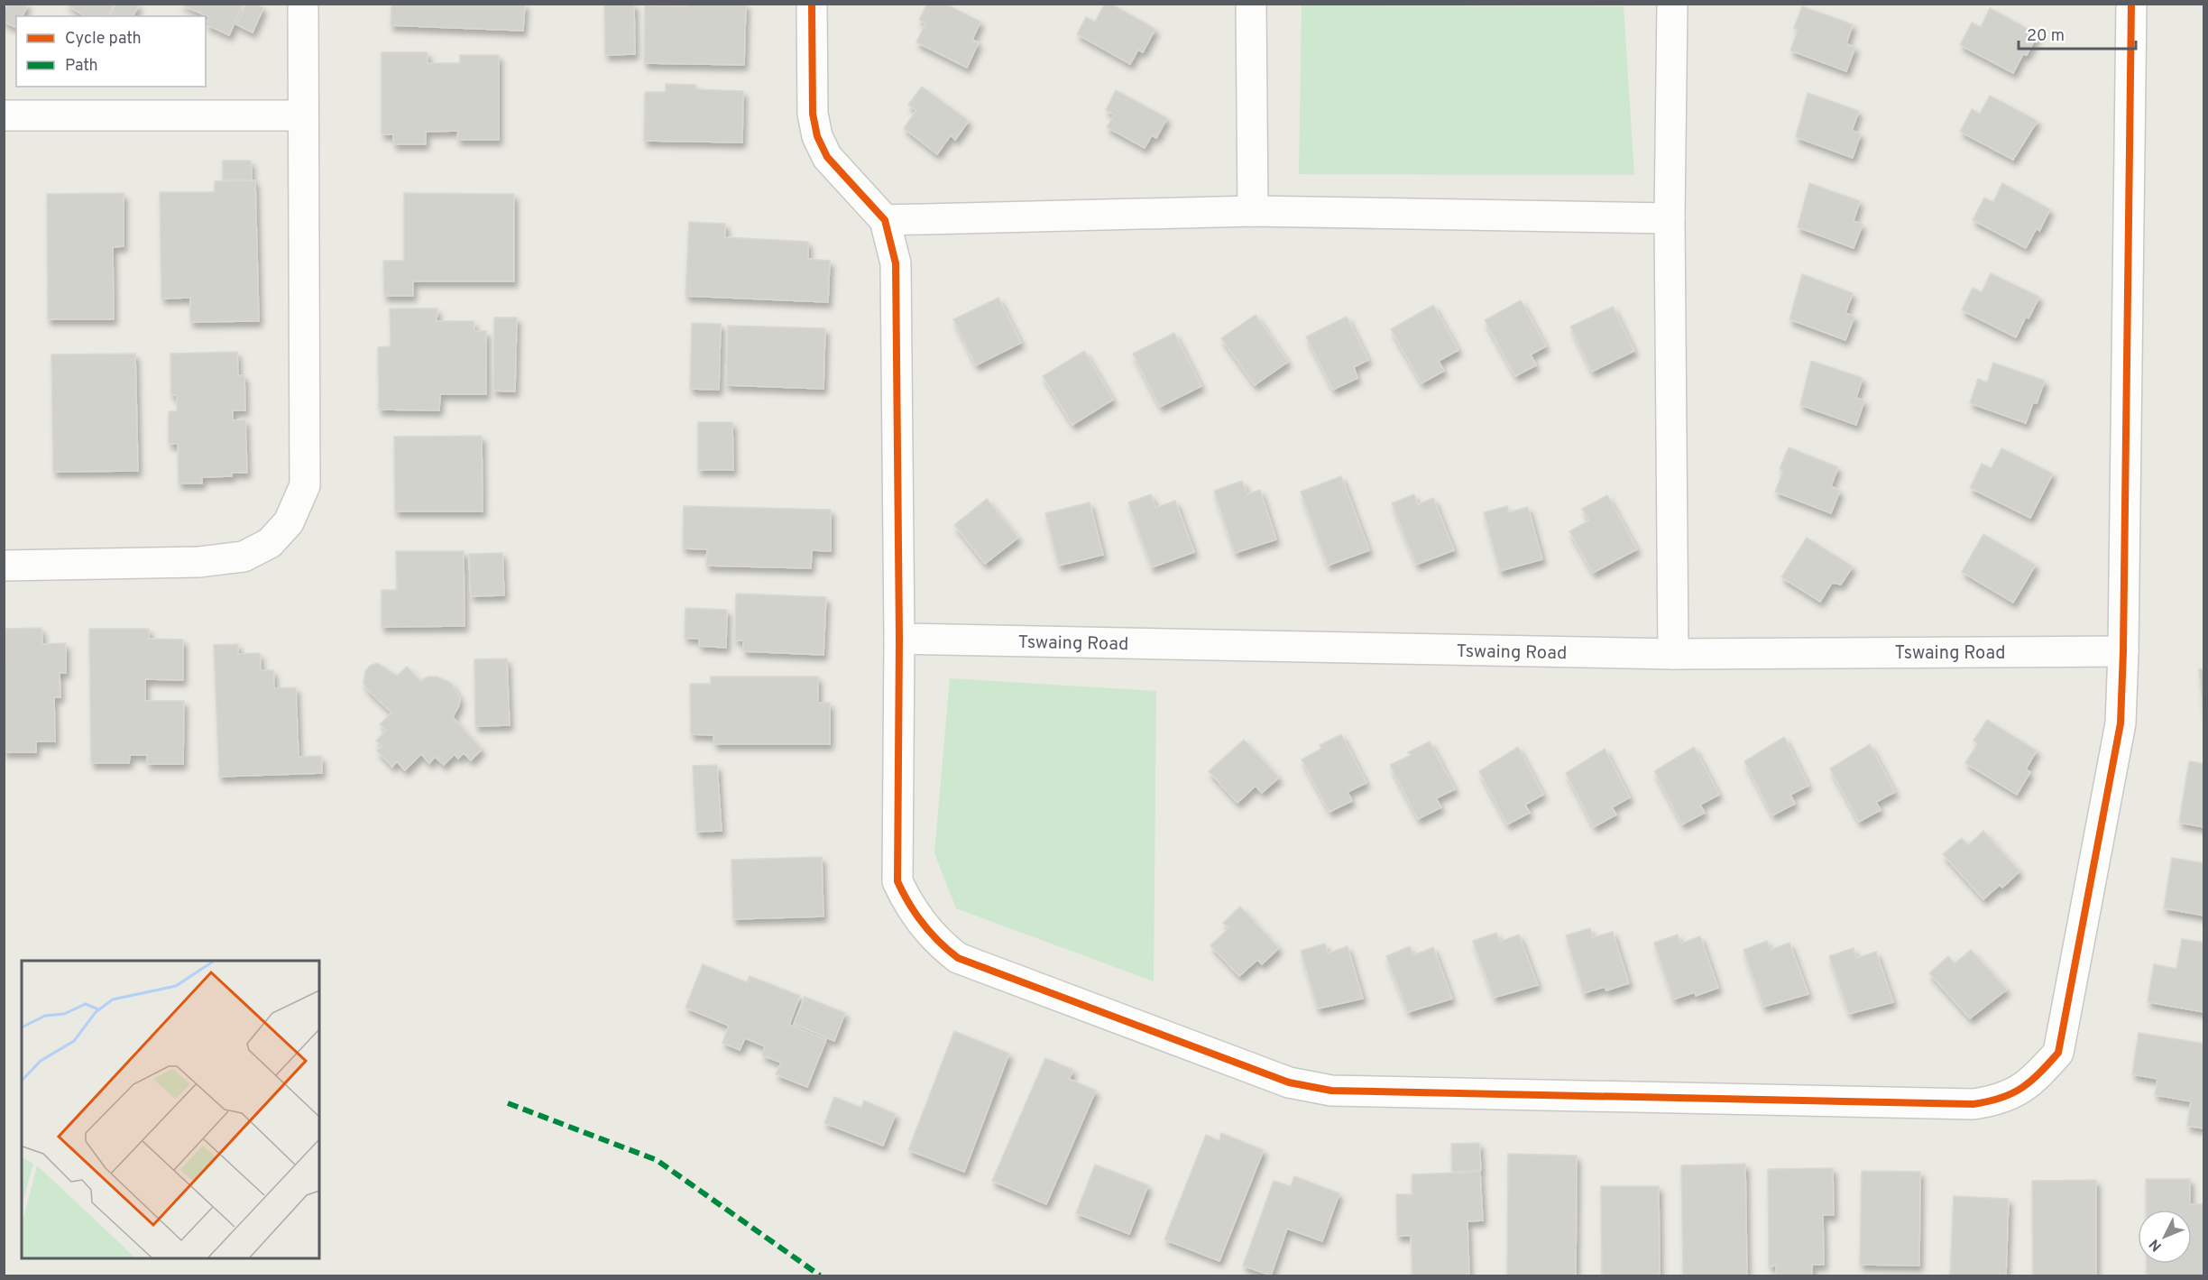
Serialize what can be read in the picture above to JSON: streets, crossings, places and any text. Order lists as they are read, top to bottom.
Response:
{
  "streets": {
    "street": ["Tswaing Road"]
  },
  "legend": ["Cycle path", "Path"],
  "scale_bar": "20 m",
  "north": "bottom left"
}
